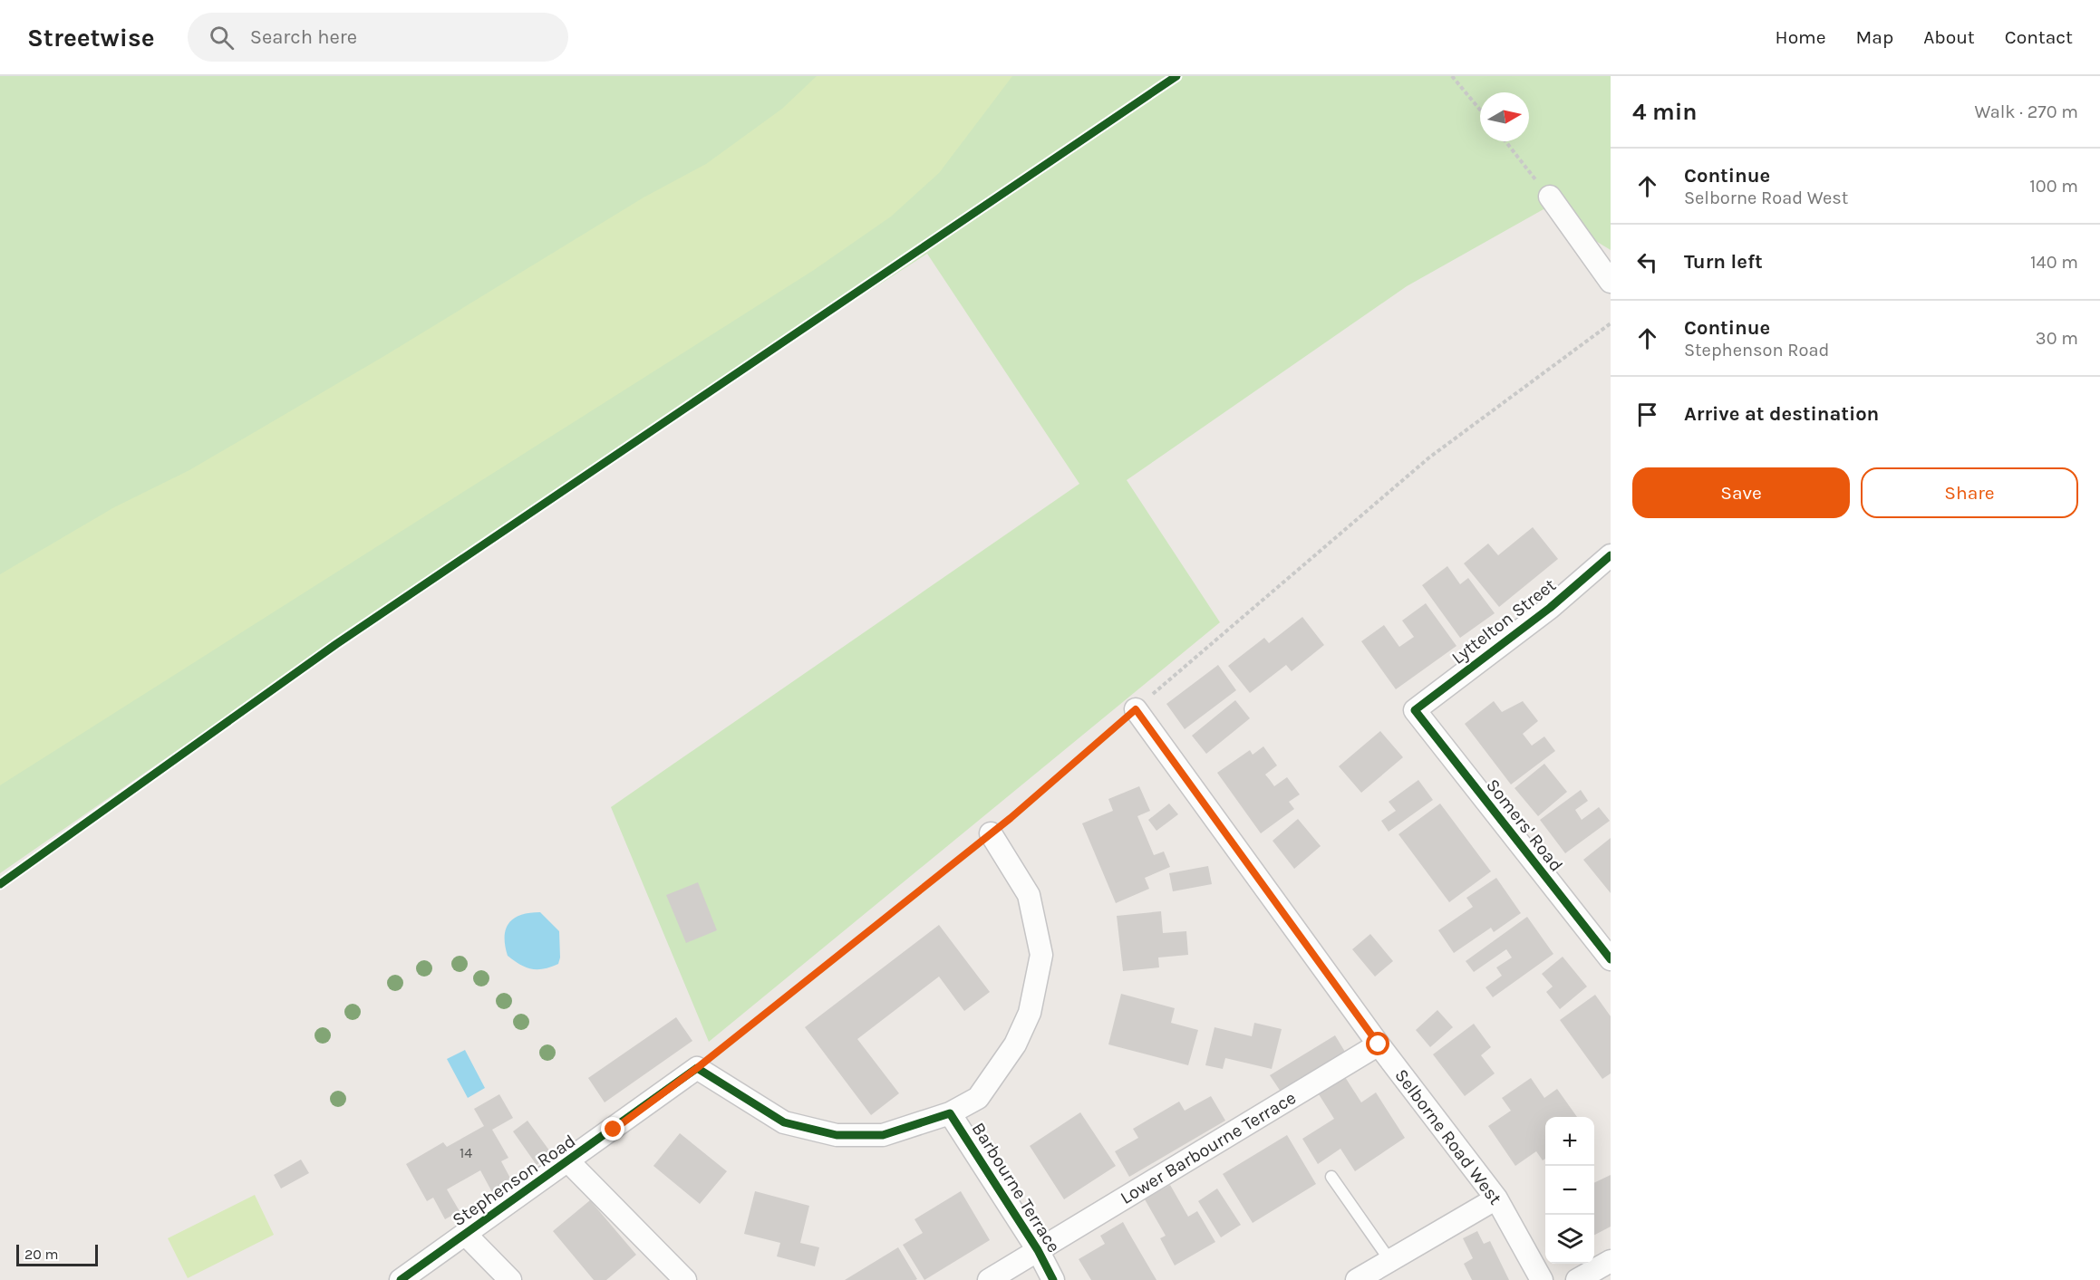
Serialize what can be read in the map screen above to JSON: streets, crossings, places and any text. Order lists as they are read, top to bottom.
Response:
{
  "streets": {
    "street": [
      "Lyttelton Street",
      "Somers' Road",
      "Selborne Road West",
      "Lower Barbourne Terrace",
      "Stephenson Road",
      "Barbourne Terrace"
    ]
  },
  "crossings": [
    ["Lyttelton Street", "Somers' Road"],
    ["Selborne Road West", "Lower Barbourne Terrace"],
    ["Lower Barbourne Terrace", "Barbourne Terrace"]
  ],
  "house_numbers": ["14"],
  "scale_bar": "20 m",
  "north": "right",
  "page": {
    "header": "Streetwise",
    "search": "Search here",
    "nav": [
      "Home",
      "Map",
      "About",
      "Contact"
    ],
    "heading": ["4 min", "Walk · 270 m"],
    "list": [
      ["Continue", "Selborne Road West", "100 m"],
      ["Turn left", "140 m"],
      ["Continue", "Stephenson Road", "30 m"],
      "Arrive at destination"
    ],
    "buttons": ["Save", "Share"],
    "map_buttons": ["+", "−"],
    "scale": "20 m"
  }
}
